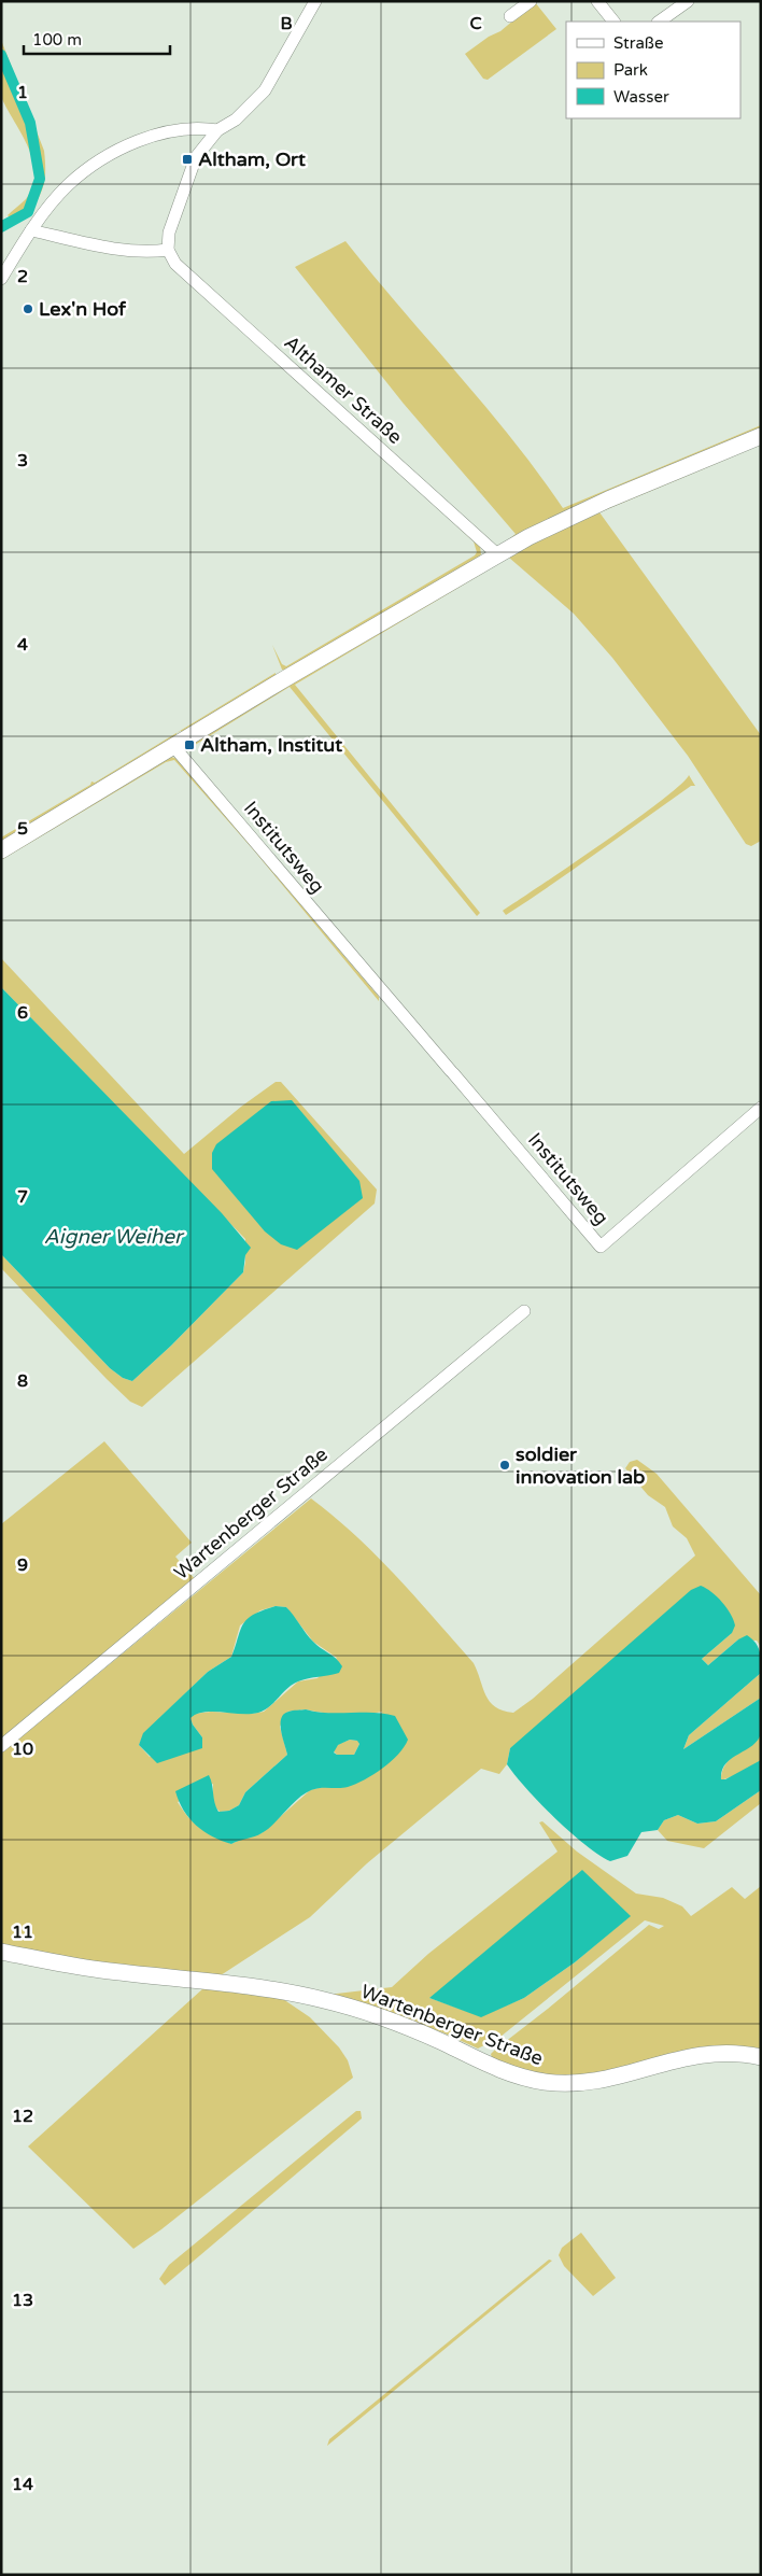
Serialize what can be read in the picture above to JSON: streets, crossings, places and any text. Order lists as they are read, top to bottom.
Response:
{
  "streets": {
    "main road": ["Wartenberger Straße"],
    "street": ["Althamer Straße", "Institutsweg"]
  },
  "water": ["Aigner Weiher"],
  "places": {
    "transit": ["Altham, Ort", "Altham, Institut"],
    "other": ["Lex'n Hof", "soldier innovation lab"]
  },
  "legend": ["Straße", "Park", "Wasser"],
  "scale_bar": "100 m",
  "grid": {
    "columns": ["B", "C"],
    "rows": [
      "1",
      "2",
      "3",
      "4",
      "5",
      "6",
      "7",
      "8",
      "9",
      "10",
      "11",
      "12",
      "13",
      "14"
    ]
  }
}
